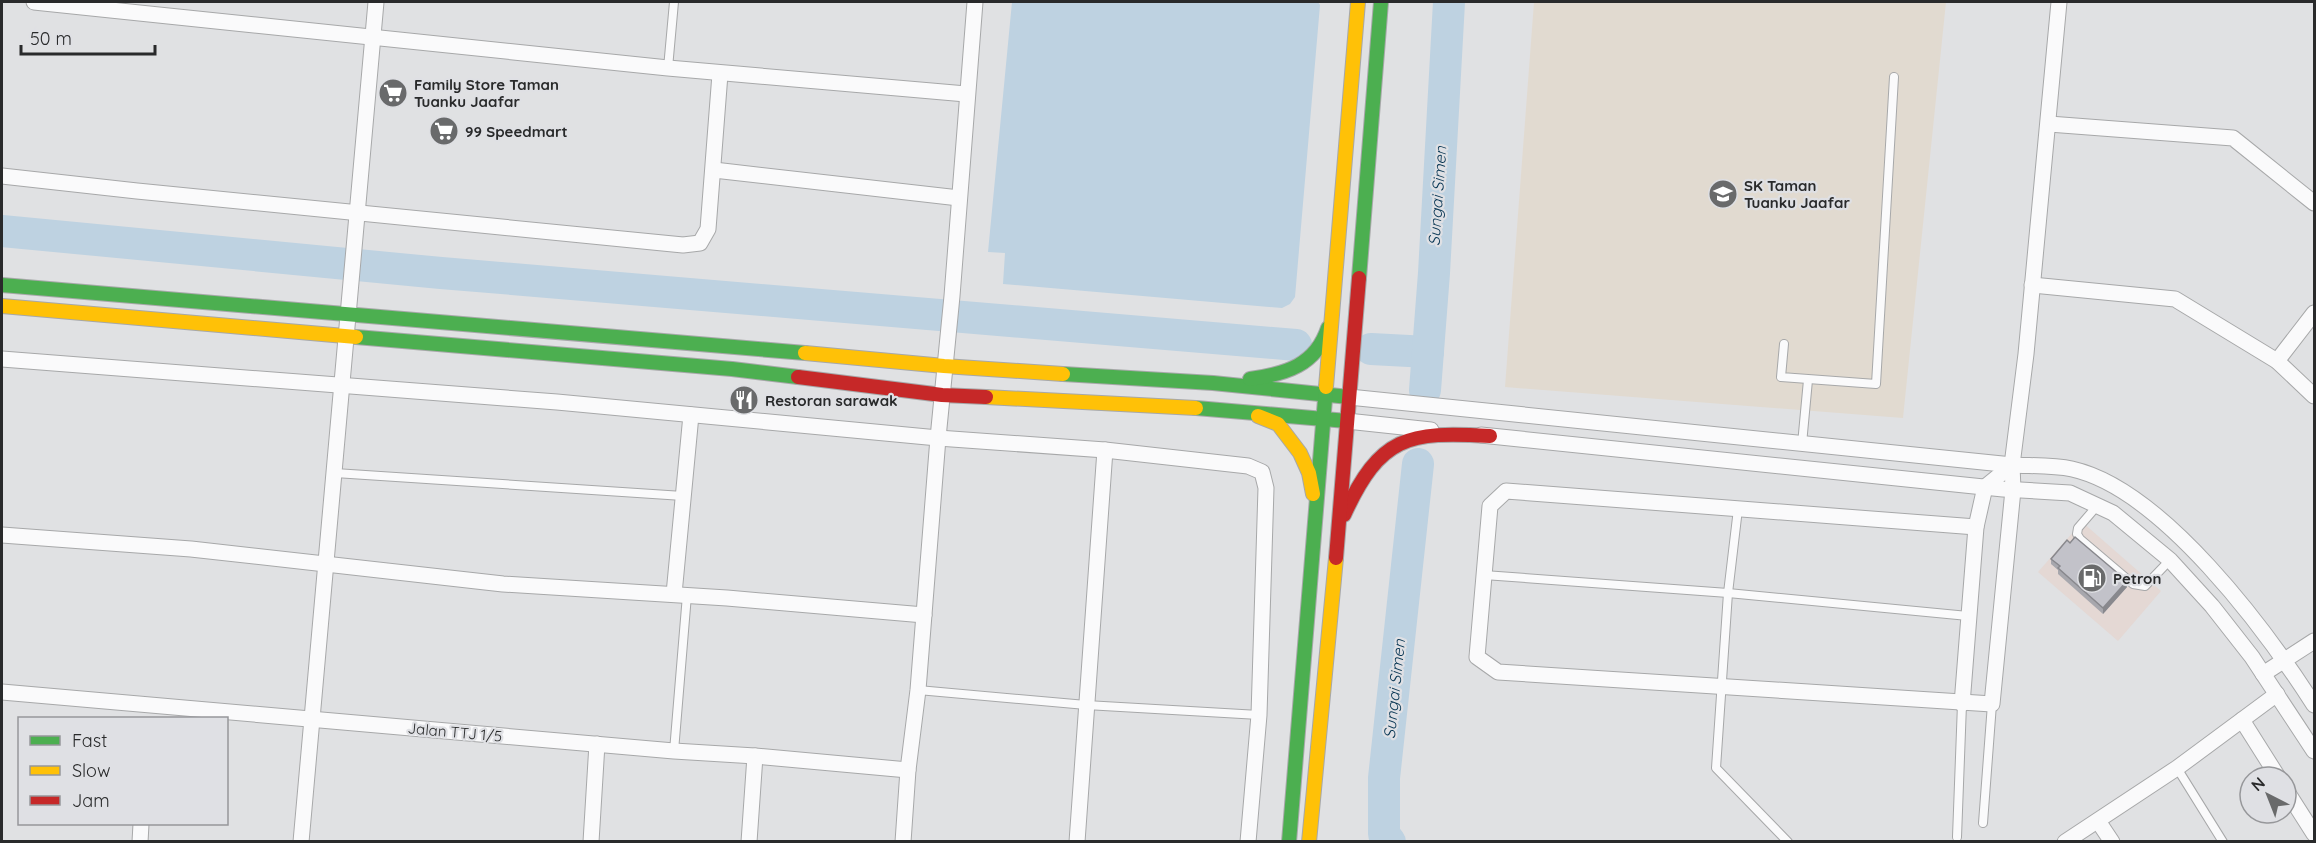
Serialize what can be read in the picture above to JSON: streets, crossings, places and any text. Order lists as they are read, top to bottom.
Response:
{
  "streets": {
    "street": ["Jalan TTJ 1/5"]
  },
  "water": ["Sungai Simen"],
  "places": {
    "supermarket": ["Family Store Taman Tuanku Jaafar", "99 Speedmart"],
    "school or university": ["SK Taman Tuanku Jaafar"],
    "restaurant": ["Restoran sarawak"],
    "fuel station": ["Petron"]
  },
  "legend": ["Fast", "Slow", "Jam"],
  "scale_bar": "50 m",
  "north": "top left"
}
